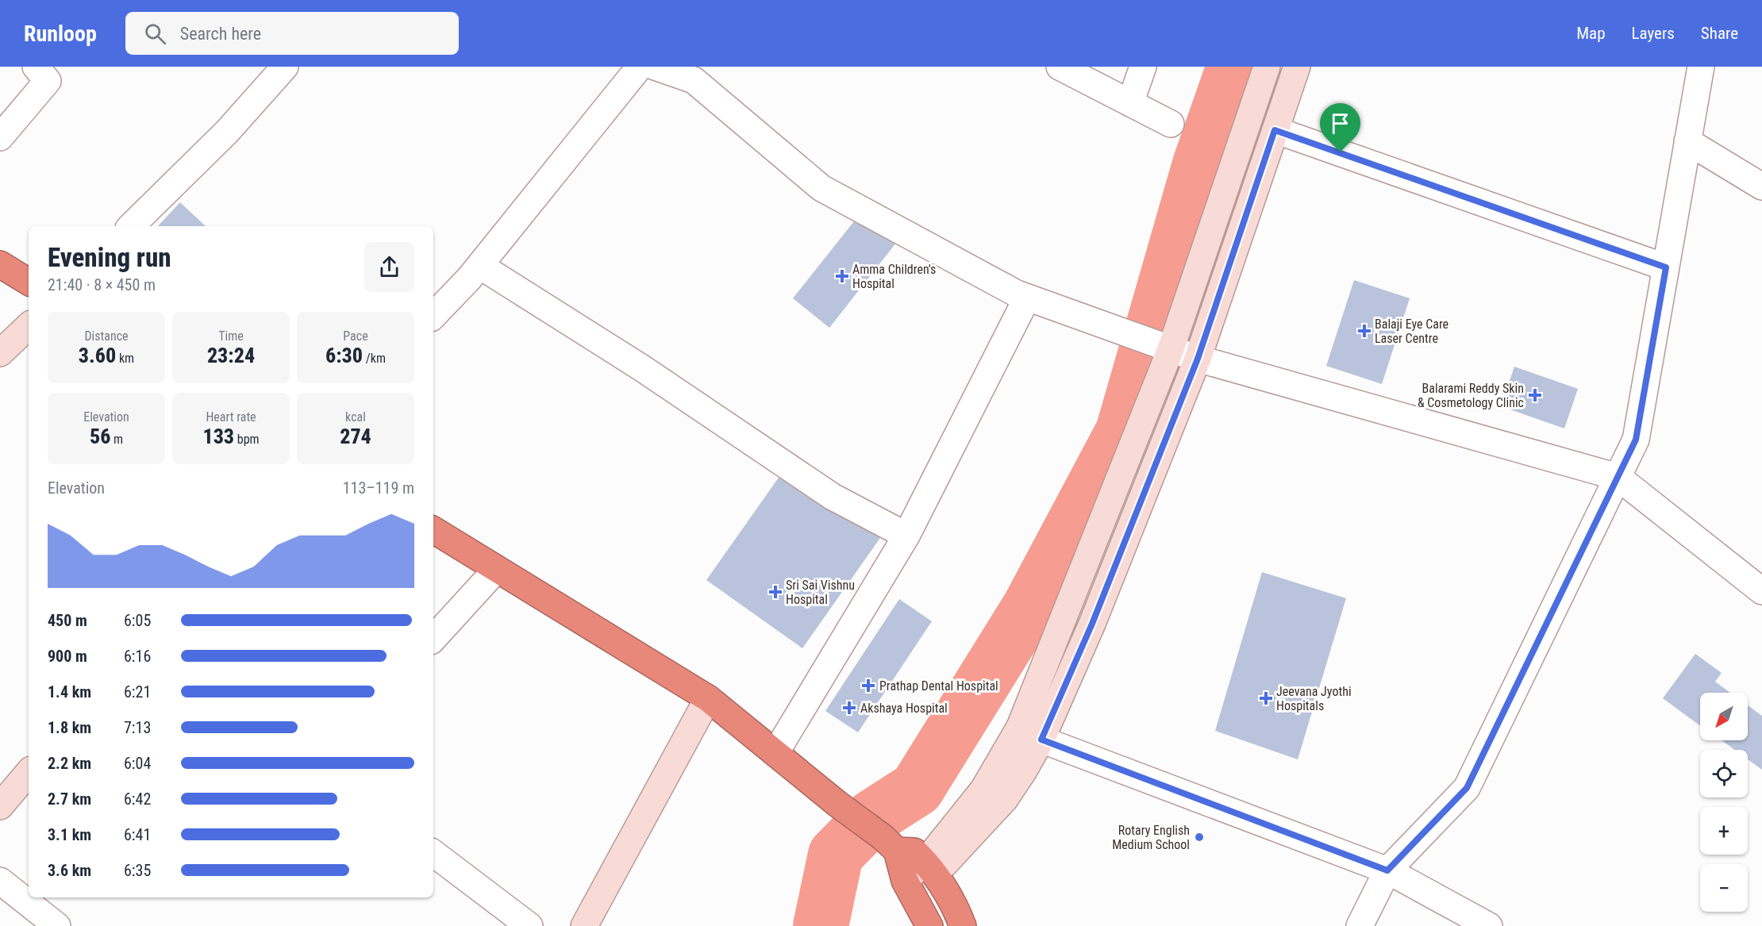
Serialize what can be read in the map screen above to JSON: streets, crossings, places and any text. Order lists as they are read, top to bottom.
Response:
{
  "places": {
    "health": [
      "Amma Children's Hospital",
      "Balaji Eye Care Laser Centre",
      "Balarami Reddy Skin & Cosmetology Clinic",
      "Sri Sai Vishnu Hospital",
      "Prathap Dental Hospital",
      "Jeevana Jyothi Hospitals",
      "Akshaya Hospital"
    ],
    "other": ["Rotary English Medium School"]
  },
  "north": "bottom left",
  "page": {
    "header": "Runloop",
    "search": "Search here",
    "nav": ["Map", "Layers", "Share"],
    "heading": ["Evening run", "21:40 · 8 × 450 m"],
    "stats": [
      ["Distance", "3.60 km"],
      ["Time", "23:24"],
      ["Pace", "6:30 /km"],
      ["Elevation", "56 m"],
      ["Heart rate", "133 bpm"],
      ["kcal", "274"]
    ],
    "chart": ["Elevation", "113–119 m"],
    "list": [
      {
        "name": "450 m",
        "note": "6:05"
      },
      {
        "name": "900 m",
        "note": "6:16"
      },
      {
        "name": "1.4 km",
        "note": "6:21"
      },
      {
        "name": "1.8 km",
        "note": "7:13"
      },
      {
        "name": "2.2 km",
        "note": "6:04"
      },
      {
        "name": "2.7 km",
        "note": "6:42"
      },
      {
        "name": "3.1 km",
        "note": "6:41"
      },
      {
        "name": "3.6 km",
        "note": "6:35"
      }
    ],
    "map_buttons": ["+", "−"]
  }
}
